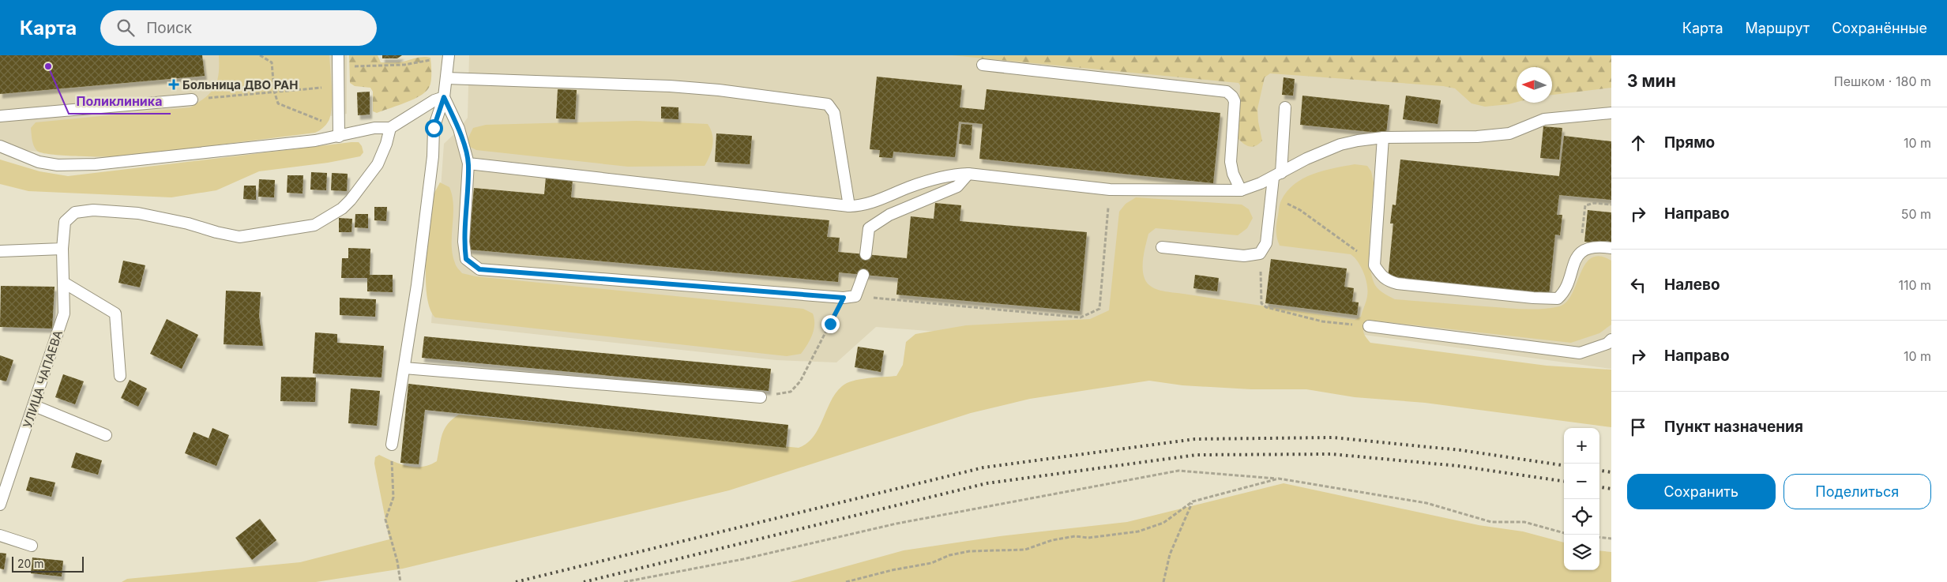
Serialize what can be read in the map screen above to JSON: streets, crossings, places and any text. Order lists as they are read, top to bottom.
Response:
{
  "streets": {
    "lane": ["УЛИЦА ЧАПАЕВА"]
  },
  "places": {
    "other": ["Поликлиника"],
    "health": ["Больница ДВО РАН"]
  },
  "scale_bar": "20 m",
  "north": "left",
  "page": {
    "header": "Карта",
    "search": "Поиск",
    "nav": ["Карта", "Маршрут", "Сохранённые"],
    "heading": ["3 мин", "Пешком · 180 m"],
    "list": [
      ["Прямо", "10 m"],
      ["Направо", "50 m"],
      ["Налево", "110 m"],
      ["Направо", "10 m"],
      "Пункт назначения"
    ],
    "map_buttons": ["+", "−"],
    "buttons": ["Сохранить", "Поделиться"],
    "scale": "20 m"
  }
}
